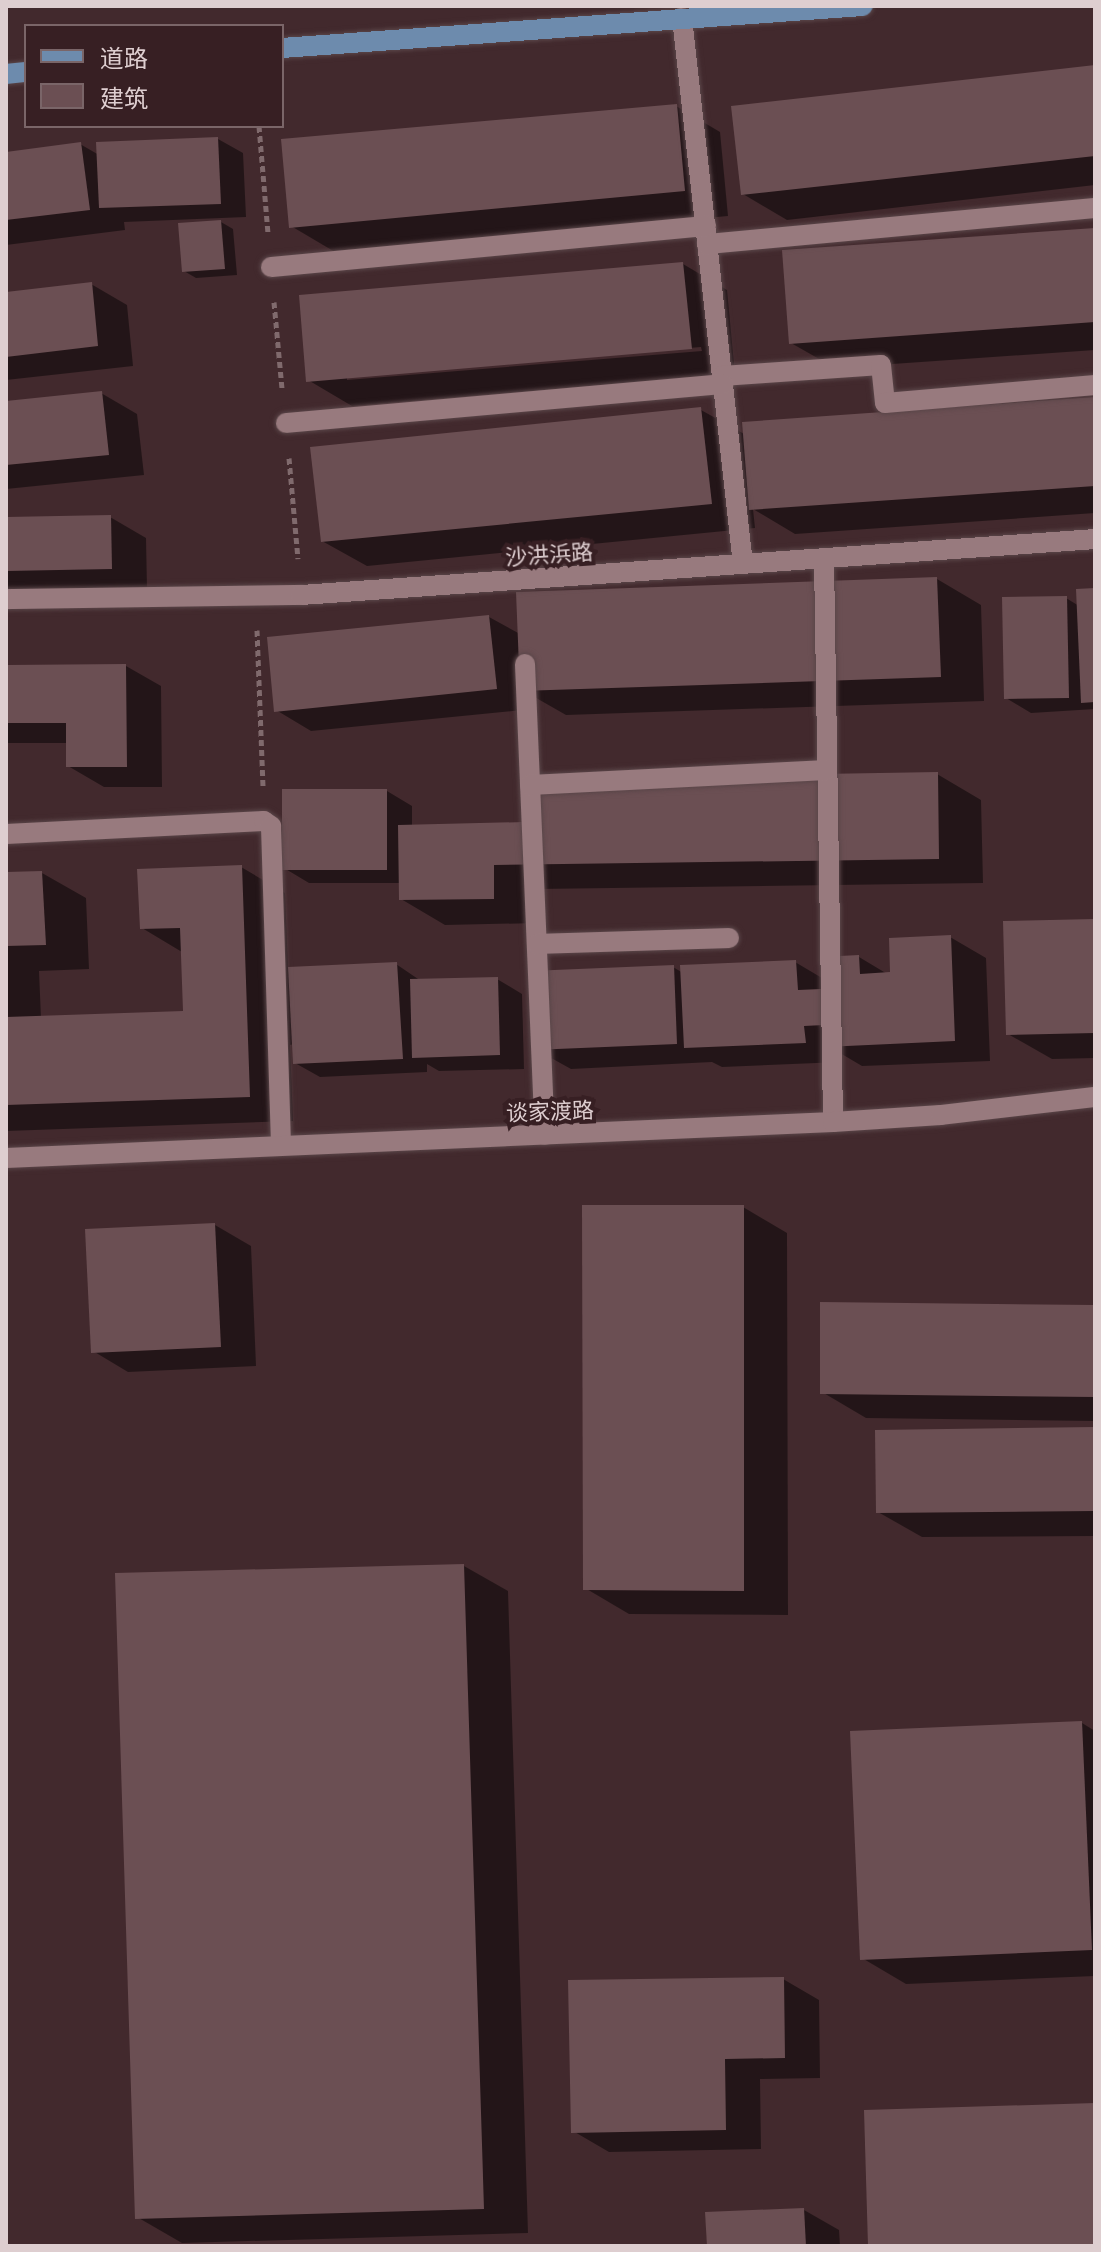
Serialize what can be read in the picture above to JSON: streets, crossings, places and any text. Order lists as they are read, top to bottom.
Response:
{
  "streets": {
    "street": ["沙洪浜路", "谈家渡路"]
  },
  "legend": ["道路", "建筑"]
}
